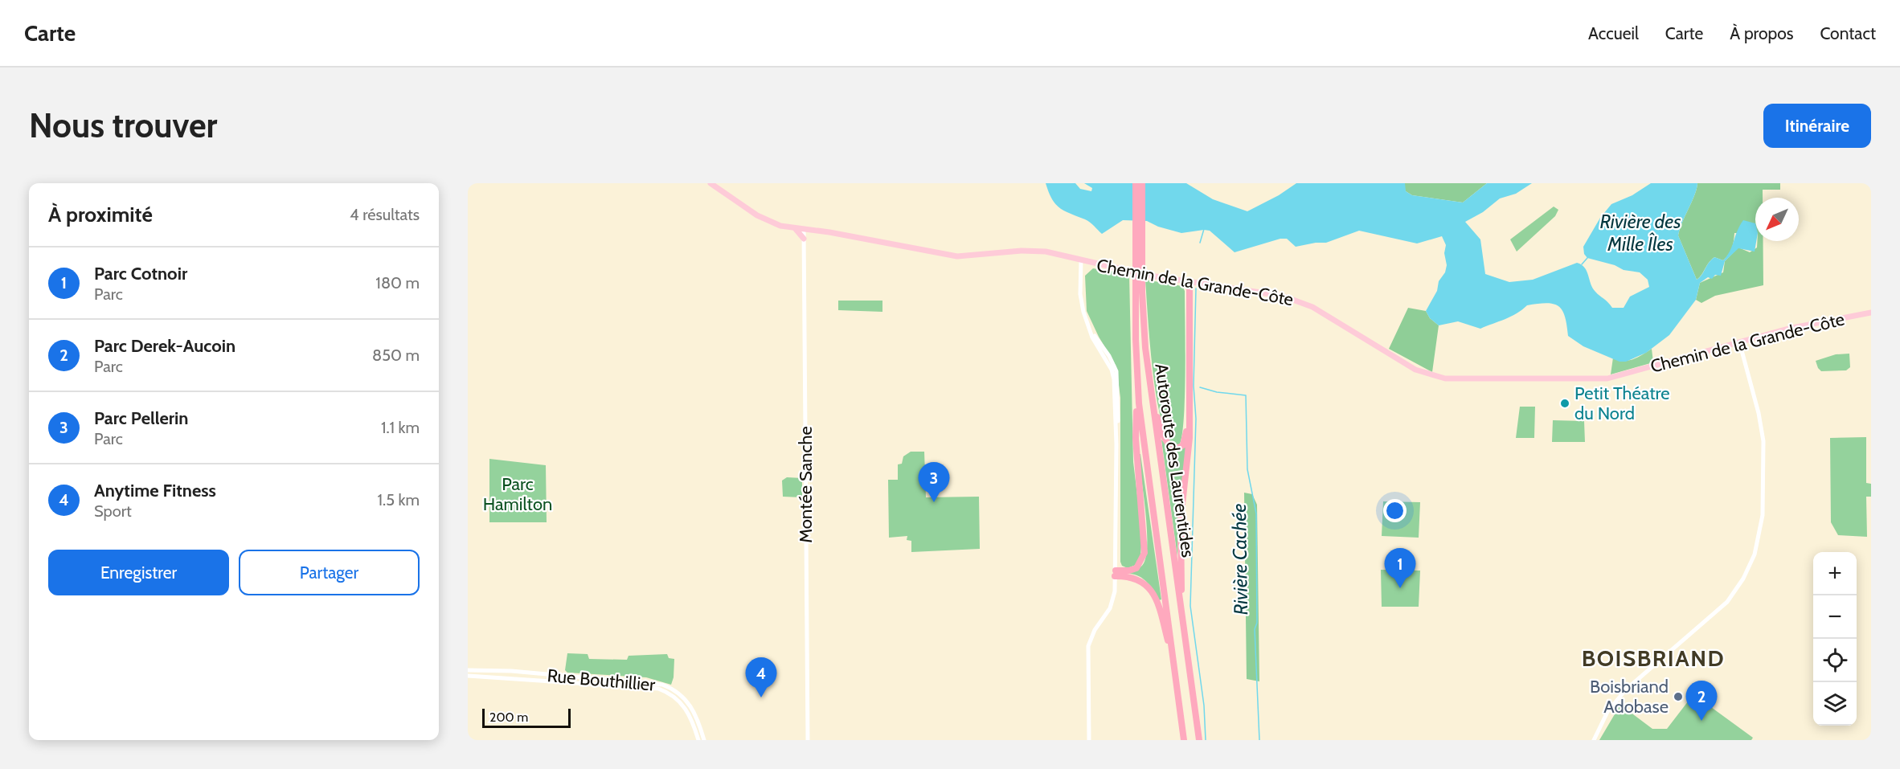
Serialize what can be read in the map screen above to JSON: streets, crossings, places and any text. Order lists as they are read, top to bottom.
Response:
{
  "streets": {
    "highway": ["Autoroute des Laurentides"],
    "main road": ["Chemin de la Grande-Côte"],
    "street": ["Montée Sanche", "Rue Bouthillier"]
  },
  "crossings": [
    ["Chemin de la Grande-Côte", "Montée Sanche"]
  ],
  "districts": ["BOISBRIAND"],
  "water": ["Rivière des Mille Îles", "Rivière Cachée"],
  "parks": ["Parc Hamilton"],
  "places": ["Petit Théatre du Nord", "Boisbriand Adobase"],
  "scale_bar": "200 m",
  "north": "bottom left",
  "page": {
    "header": "Carte",
    "nav": [
      "Accueil",
      "Carte",
      "À propos",
      "Contact"
    ],
    "buttons": [
      "Itinéraire",
      ["Enregistrer", "Partager"]
    ],
    "title": "Nous trouver",
    "heading": ["À proximité", "4 résultats"],
    "list": [
      {
        "mark": "1",
        "name": "Parc Cotnoir",
        "note": "Parc",
        "value": "180 m"
      },
      {
        "mark": "2",
        "name": "Parc Derek-Aucoin",
        "note": "Parc",
        "value": "850 m"
      },
      {
        "mark": "3",
        "name": "Parc Pellerin",
        "note": "Parc",
        "value": "1.1 km"
      },
      {
        "mark": "4",
        "name": "Anytime Fitness",
        "note": "Sport",
        "value": "1.5 km"
      }
    ],
    "pins": [
      "3",
      "1",
      "4",
      "2"
    ],
    "map_buttons": ["+", "−"],
    "scale": "200 m"
  }
}
